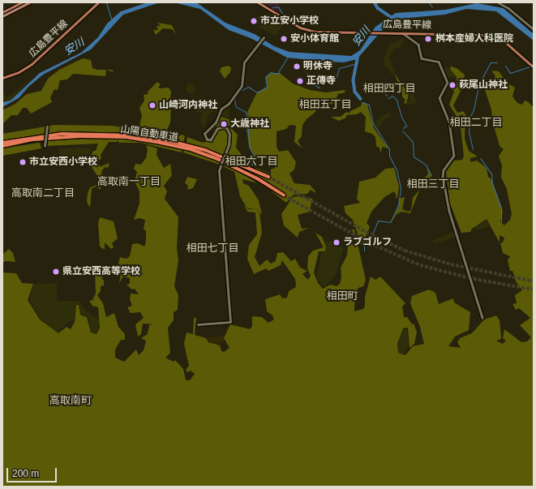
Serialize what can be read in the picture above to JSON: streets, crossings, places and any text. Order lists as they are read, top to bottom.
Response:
{
  "streets": {
    "highway": ["山陽自動車道"],
    "main road": ["広島豊平線"]
  },
  "districts": [
    "相田四丁目",
    "相田五丁目",
    "相田二丁目",
    "相田六丁目",
    "高取南一丁目",
    "相田三丁目",
    "高取南二丁目",
    "相田七丁目",
    "相田町",
    "高取南町"
  ],
  "water": ["安川"],
  "places": [
    "市立安小学校",
    "安小体育館",
    "桝本産婦人科医院",
    "明休寺",
    "正傳寺",
    "萩尾山神社",
    "山崎河内神社",
    "大歳神社",
    "市立安西小学校",
    "ラブゴルフ",
    "県立安西高等学校"
  ],
  "scale_bar": "200 m"
}
